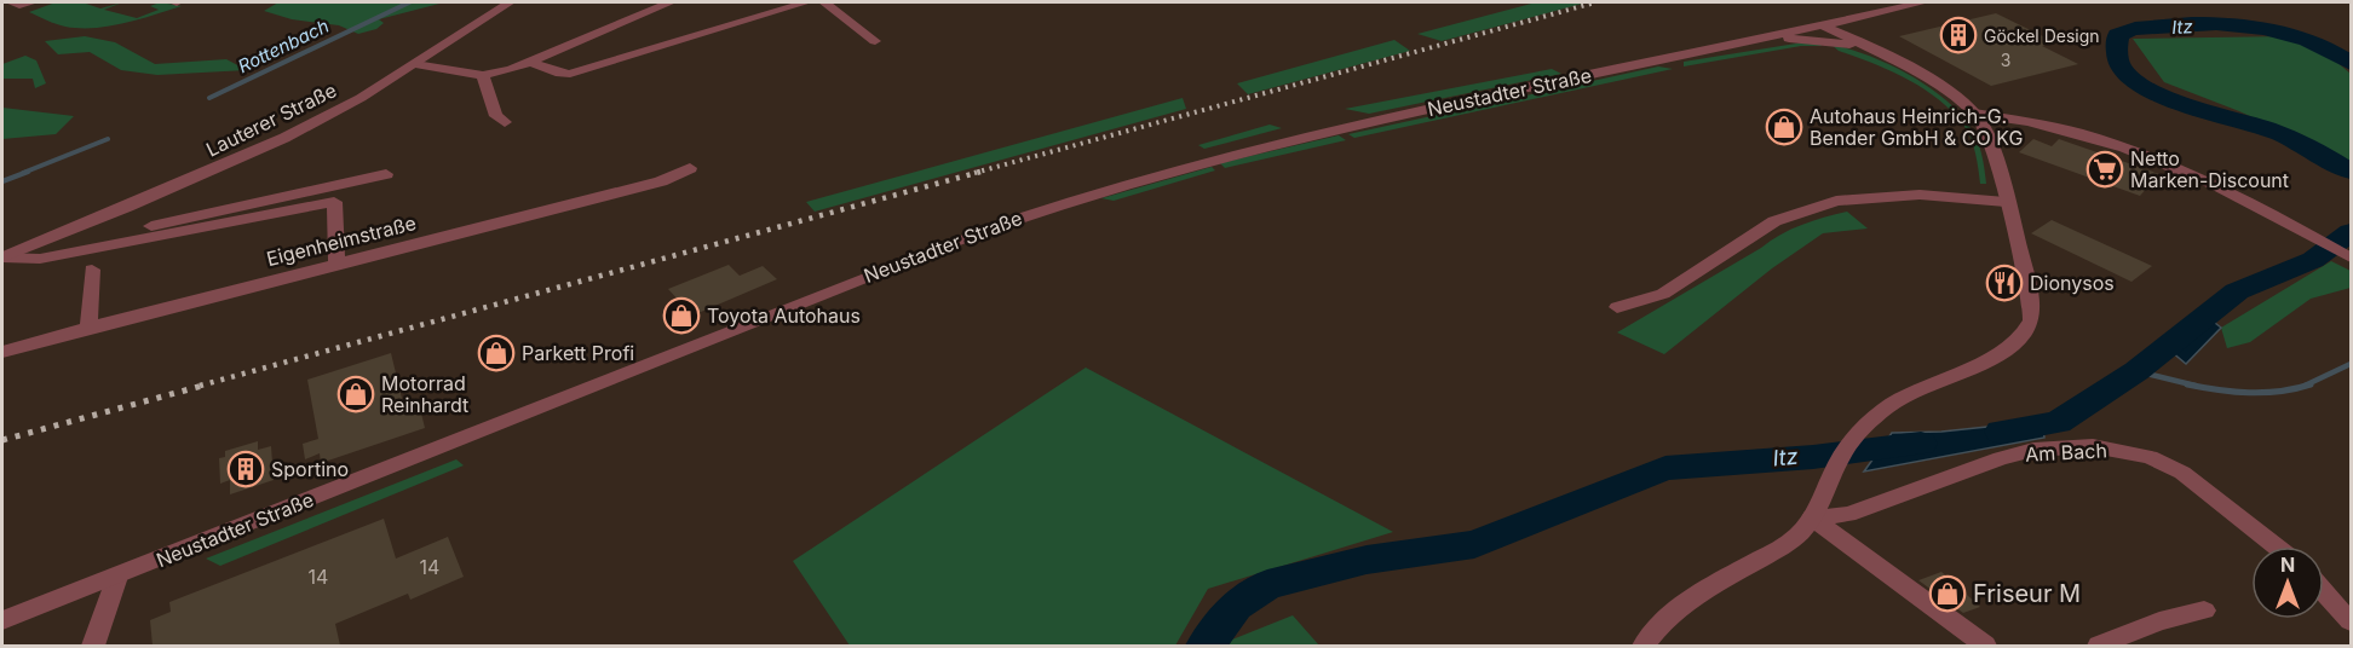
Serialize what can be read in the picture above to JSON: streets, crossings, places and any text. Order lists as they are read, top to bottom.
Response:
{
  "streets": {
    "street": [
      "Neustadter Straße",
      "Lauterer Straße",
      "Eigenheimstraße",
      "Am Bach"
    ]
  },
  "water": ["Itz", "Rottenbach"],
  "places": {
    "building": ["Göckel Design", "Sportino"],
    "shop": [
      "Autohaus Heinrich-G. Bender GmbH & CO KG",
      "Toyota Autohaus",
      "Parkett Profi",
      "Motorrad Reinhardt",
      "Friseur M"
    ],
    "supermarket": ["Netto Marken-Discount"],
    "restaurant": ["Dionysos"]
  },
  "house_numbers": ["3", "14", "14"],
  "north": "top"
}
